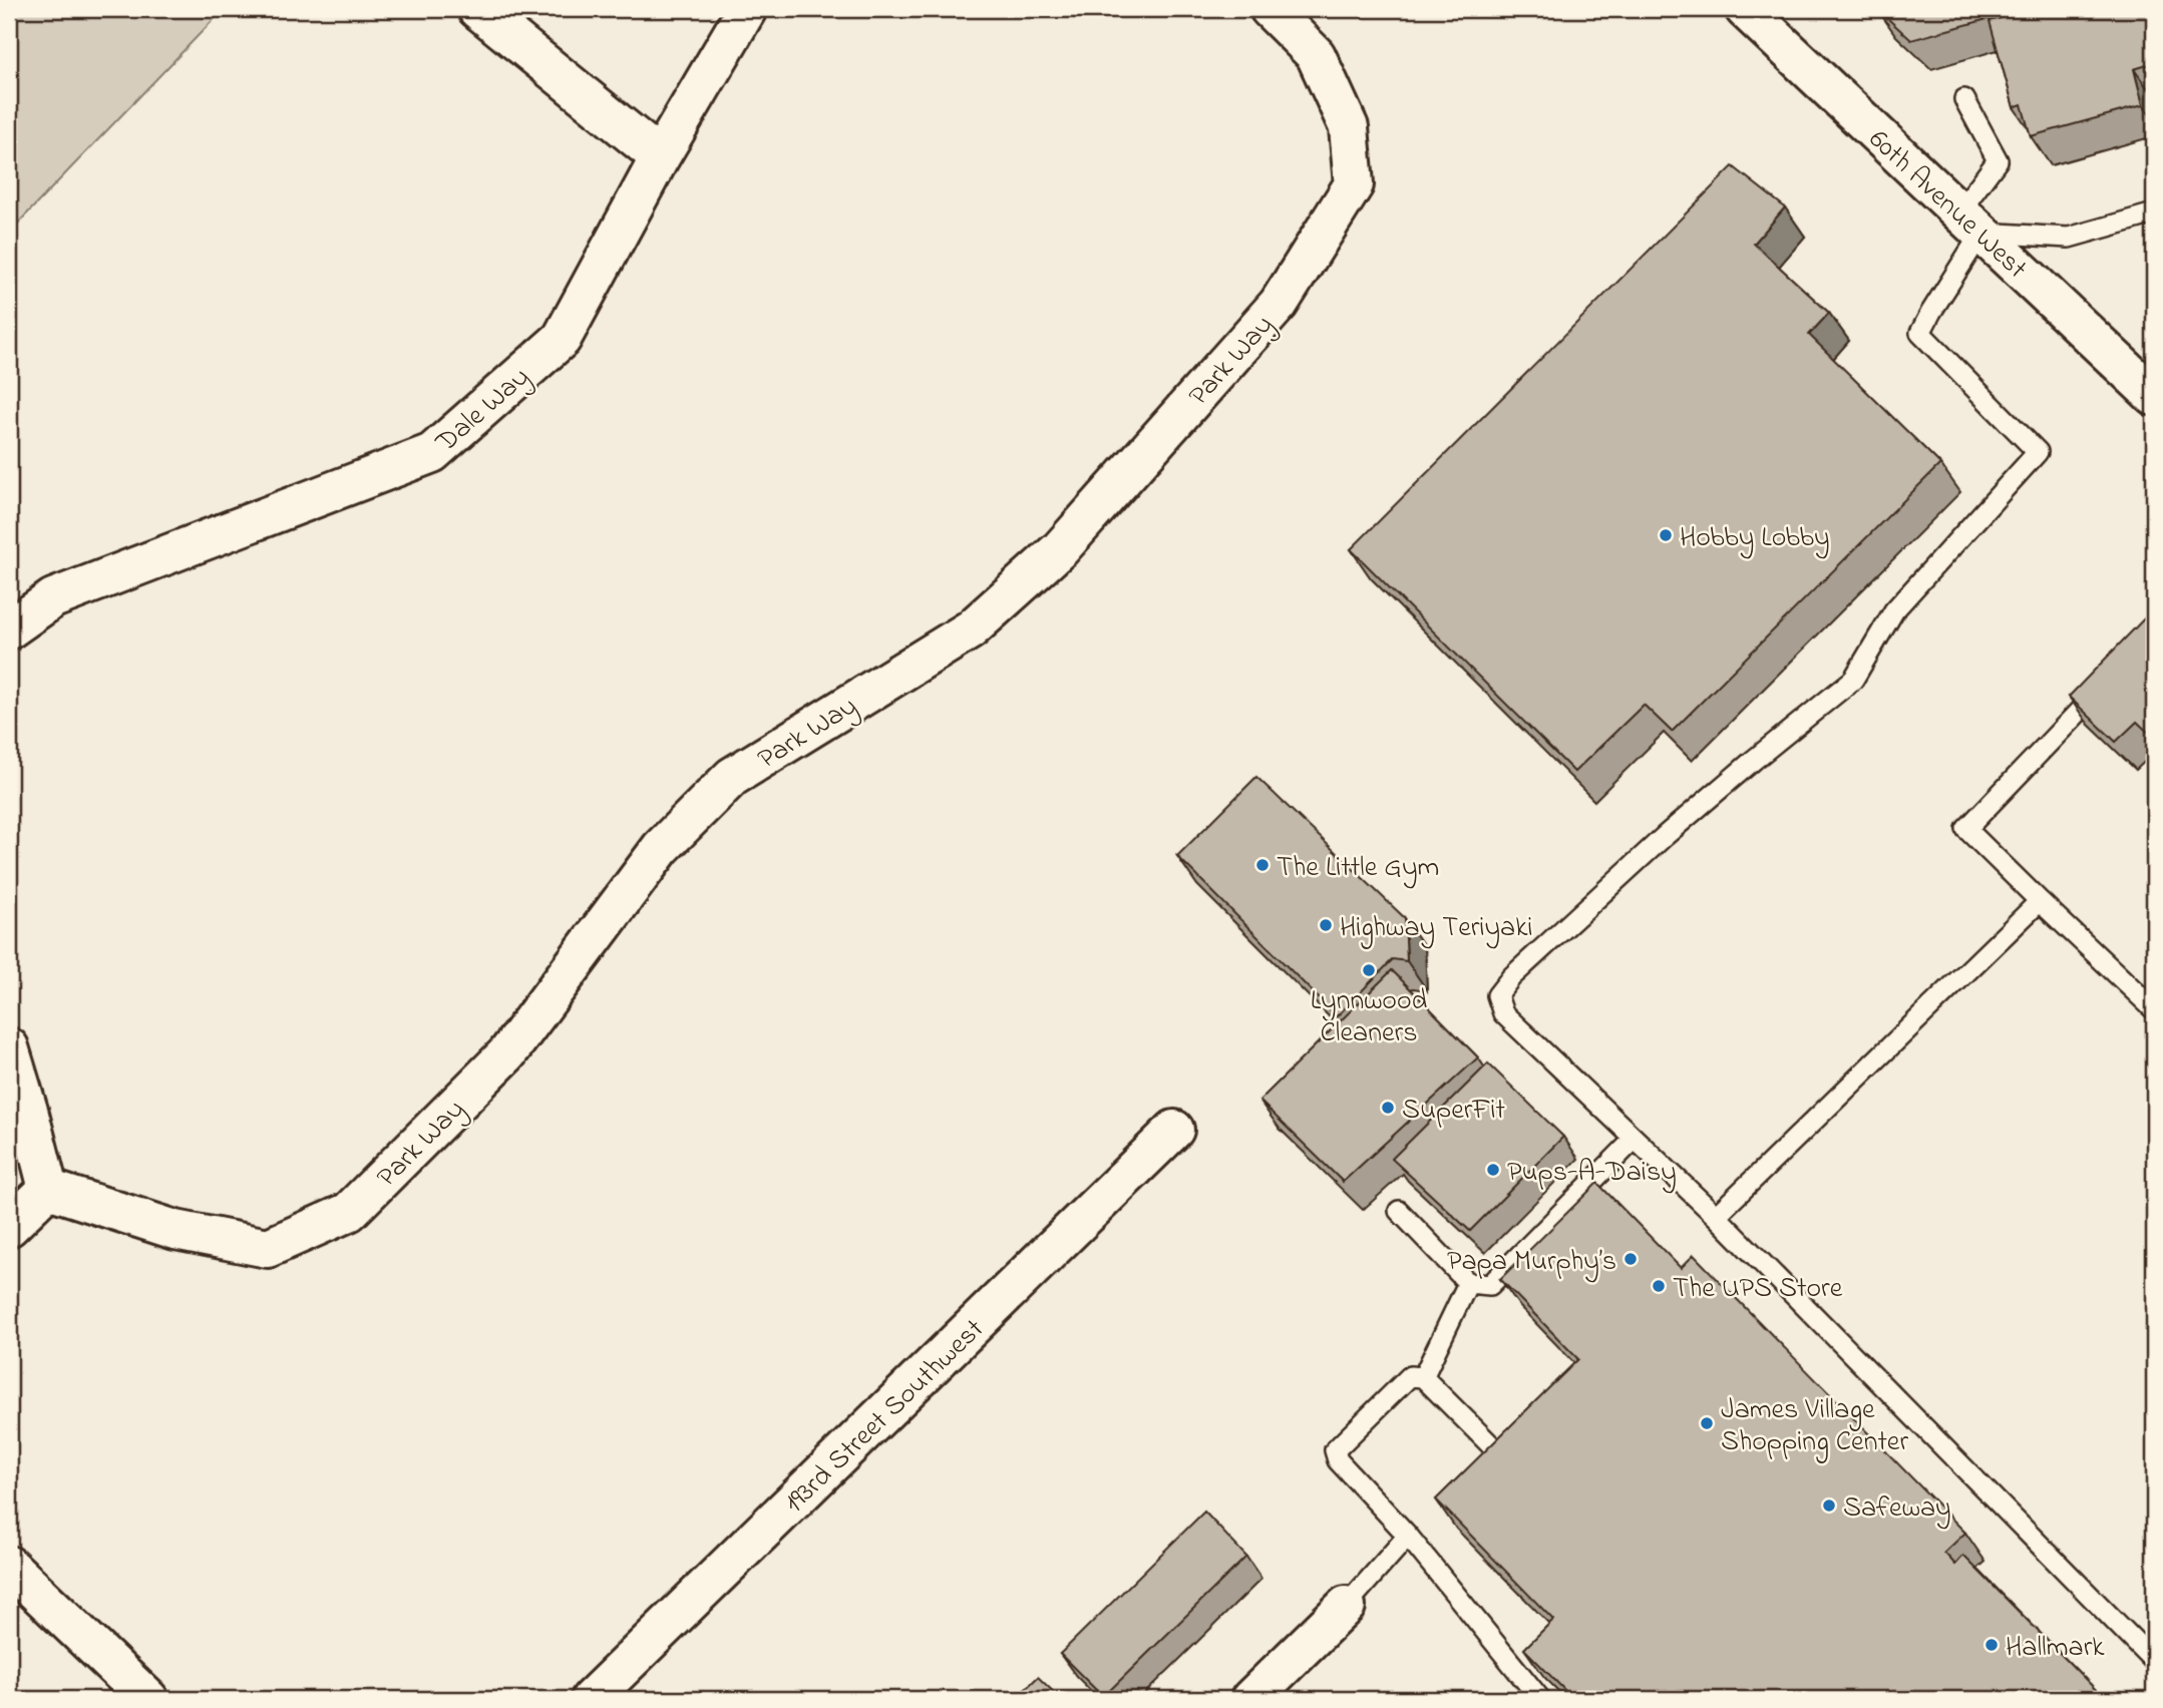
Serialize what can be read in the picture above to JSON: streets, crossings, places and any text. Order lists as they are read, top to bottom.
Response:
{
  "streets": {
    "street": [
      "60th Avenue West",
      "Park Way",
      "Dale Way",
      "193rd Street Southwest"
    ]
  },
  "places": [
    "Hobby Lobby",
    "The Little Gym",
    "Highway Teriyaki",
    "Lynnwood Cleaners",
    "SuperFit",
    "Pups-A-Daisy",
    "Papa Murphy’s",
    "The UPS Store",
    "James Village Shopping Center",
    "Safeway",
    "Hallmark"
  ]
}
